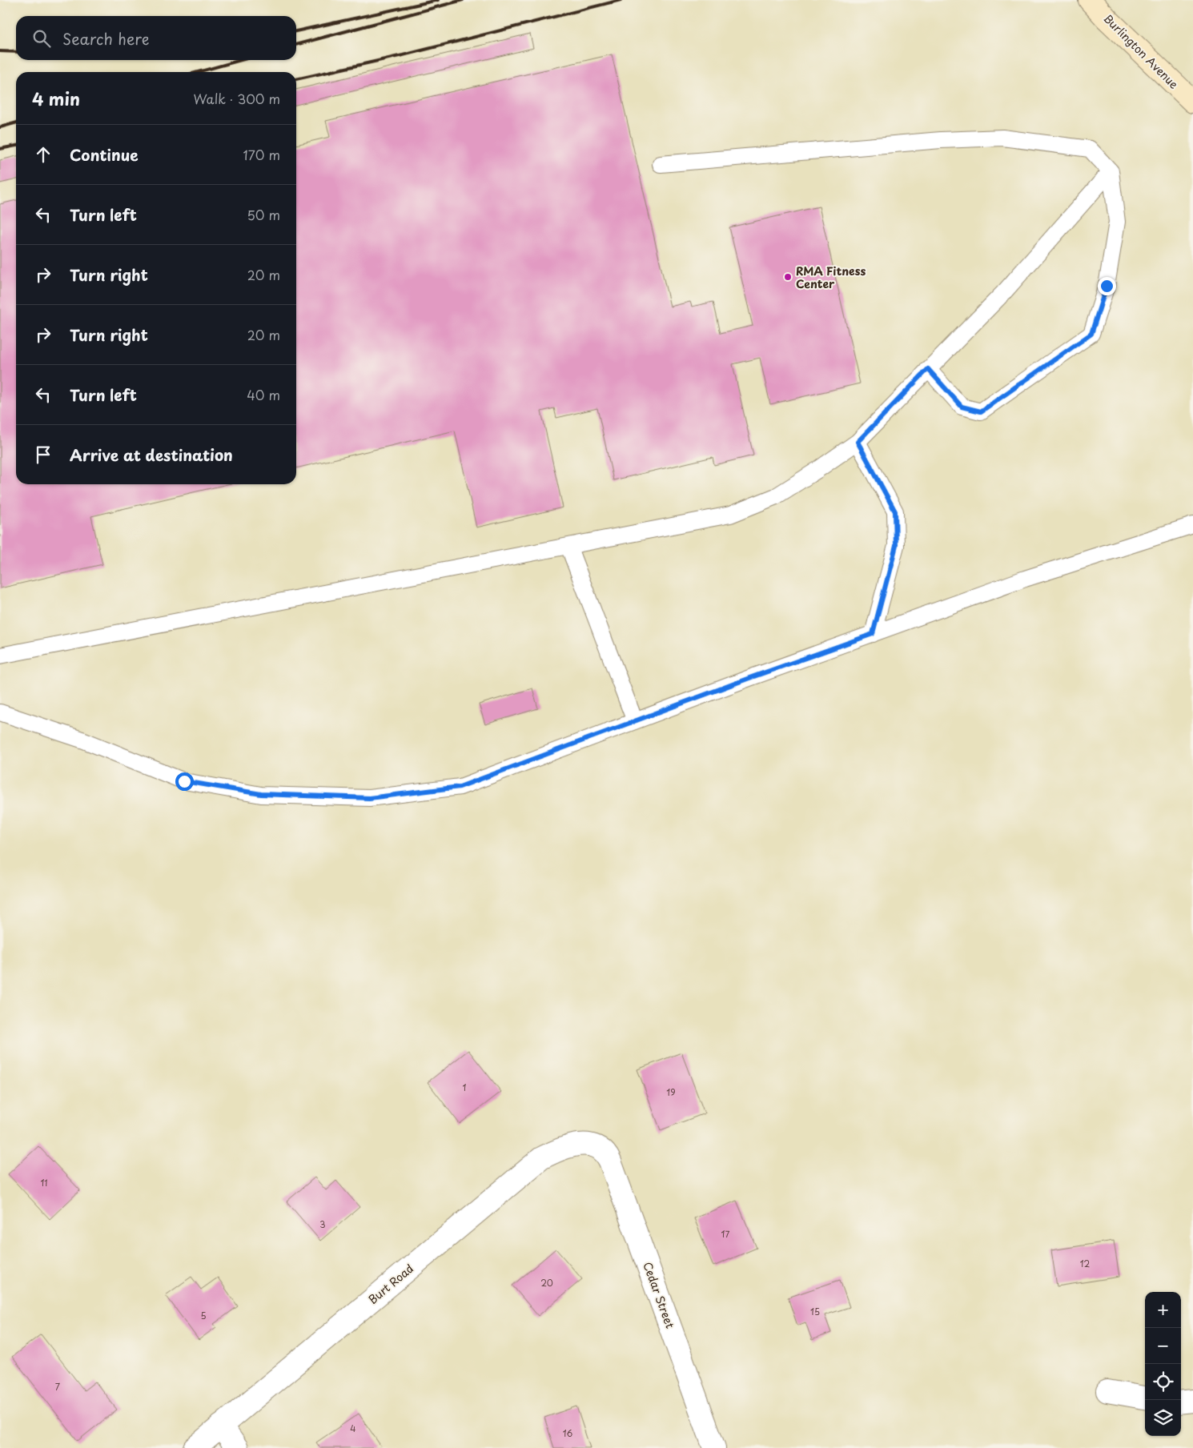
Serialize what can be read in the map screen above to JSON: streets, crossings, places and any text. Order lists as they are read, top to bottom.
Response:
{
  "streets": {
    "main road": ["Burlington Avenue"],
    "street": ["Burt Road", "Cedar Street"]
  },
  "crossings": [
    ["Burt Road", "Cedar Street"]
  ],
  "places": ["RMA Fitness Center"],
  "house_numbers": [
    "1",
    "19",
    "11",
    "3",
    "17",
    "12",
    "20",
    "15",
    "5",
    "7",
    "4",
    "16"
  ],
  "page": {
    "search": "Search here",
    "heading": ["4 min", "Walk · 300 m"],
    "list": [
      ["Continue", "170 m"],
      ["Turn left", "50 m"],
      ["Turn right", "20 m"],
      ["Turn right", "20 m"],
      ["Turn left", "40 m"],
      "Arrive at destination"
    ],
    "map_buttons": ["+", "−"]
  }
}
